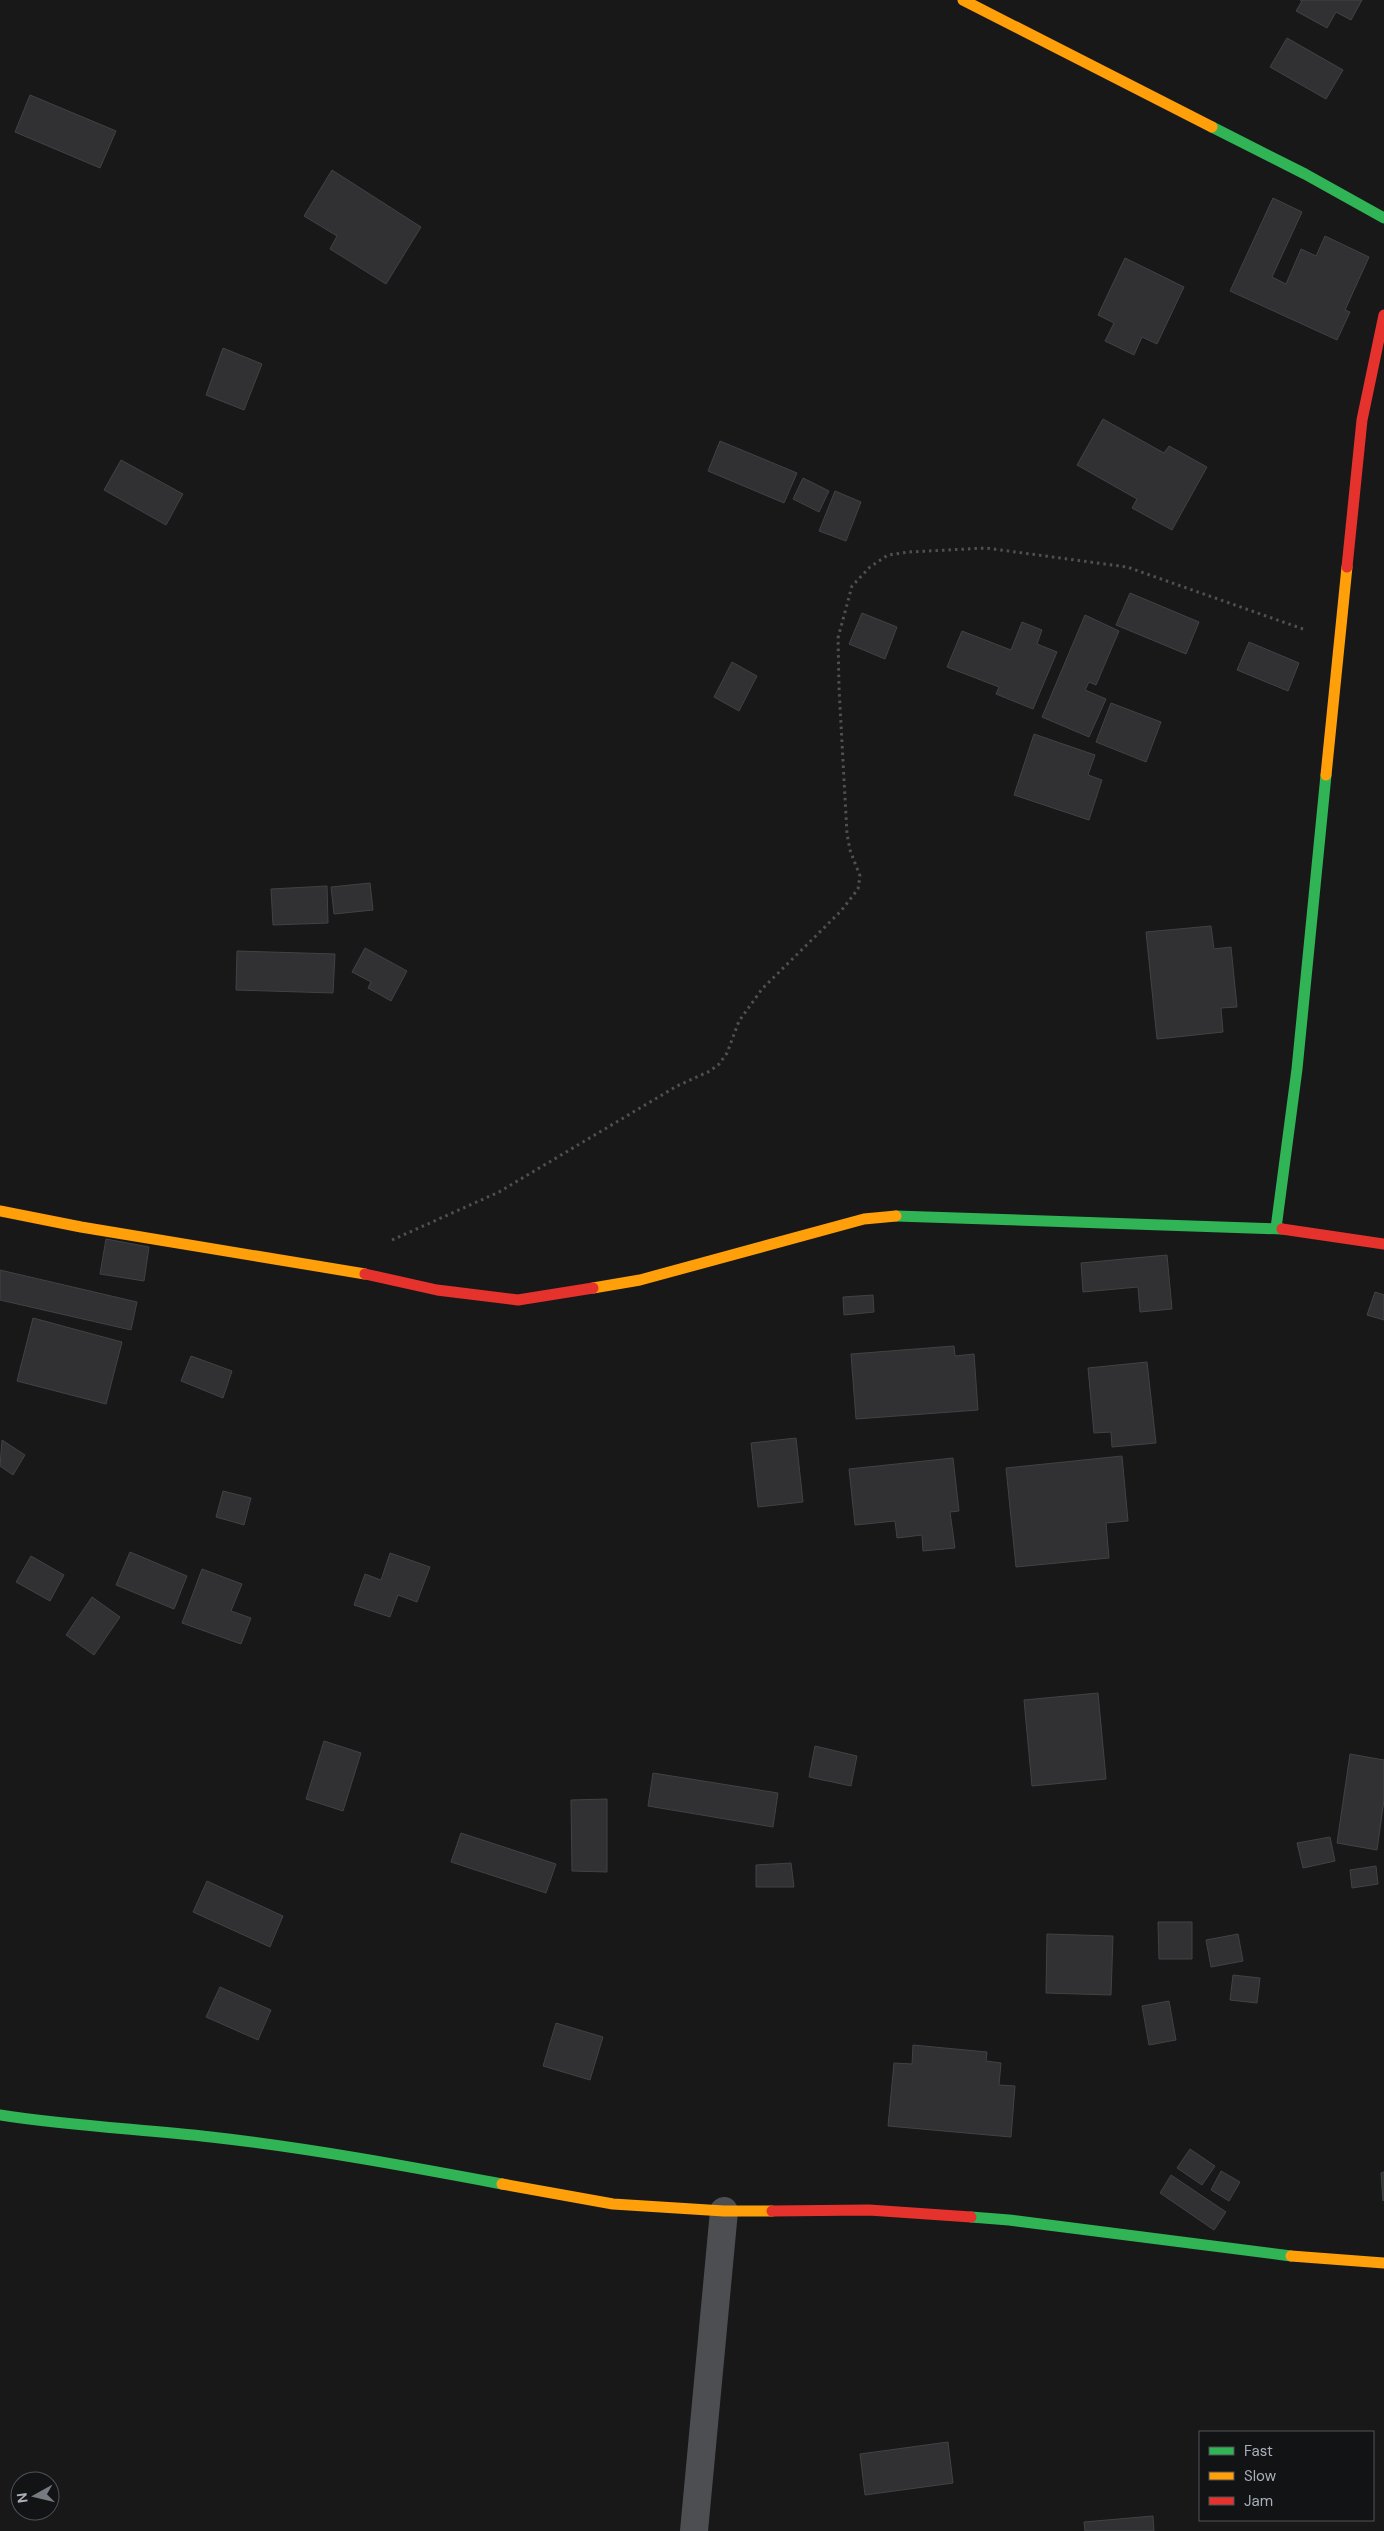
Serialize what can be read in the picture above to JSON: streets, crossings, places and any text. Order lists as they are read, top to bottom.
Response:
{
  "legend": ["Fast", "Slow", "Jam"],
  "north": "left"
}
